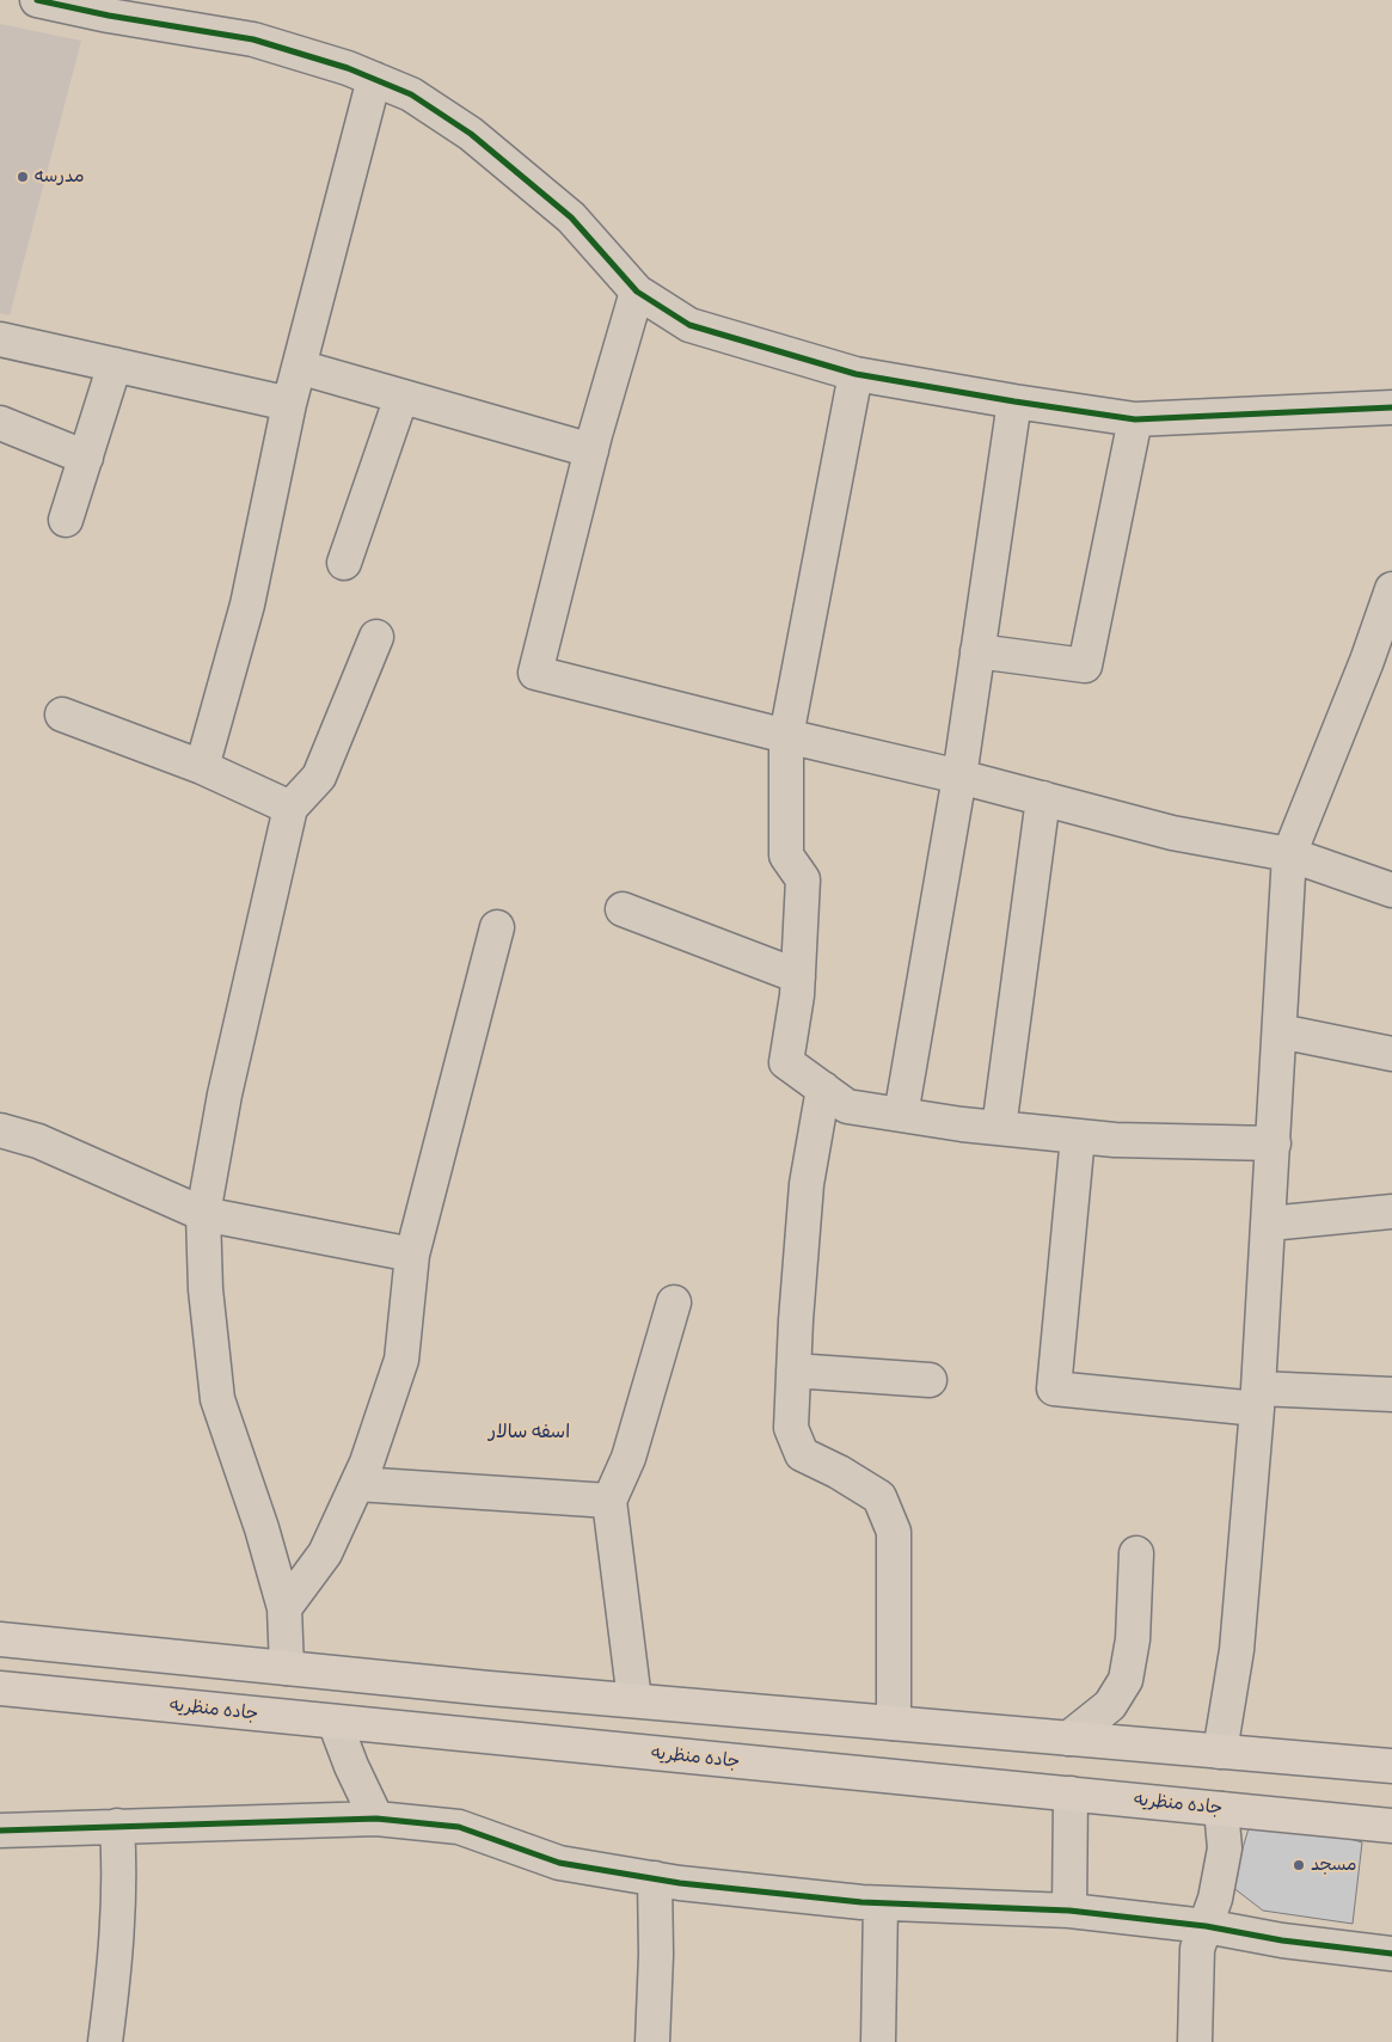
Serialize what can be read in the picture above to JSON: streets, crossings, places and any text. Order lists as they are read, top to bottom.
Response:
{
  "streets": {
    "main road": ["جاده منظریه"]
  },
  "districts": ["اسفه سالار"],
  "places": ["مدرسه", "مسجد"]
}
